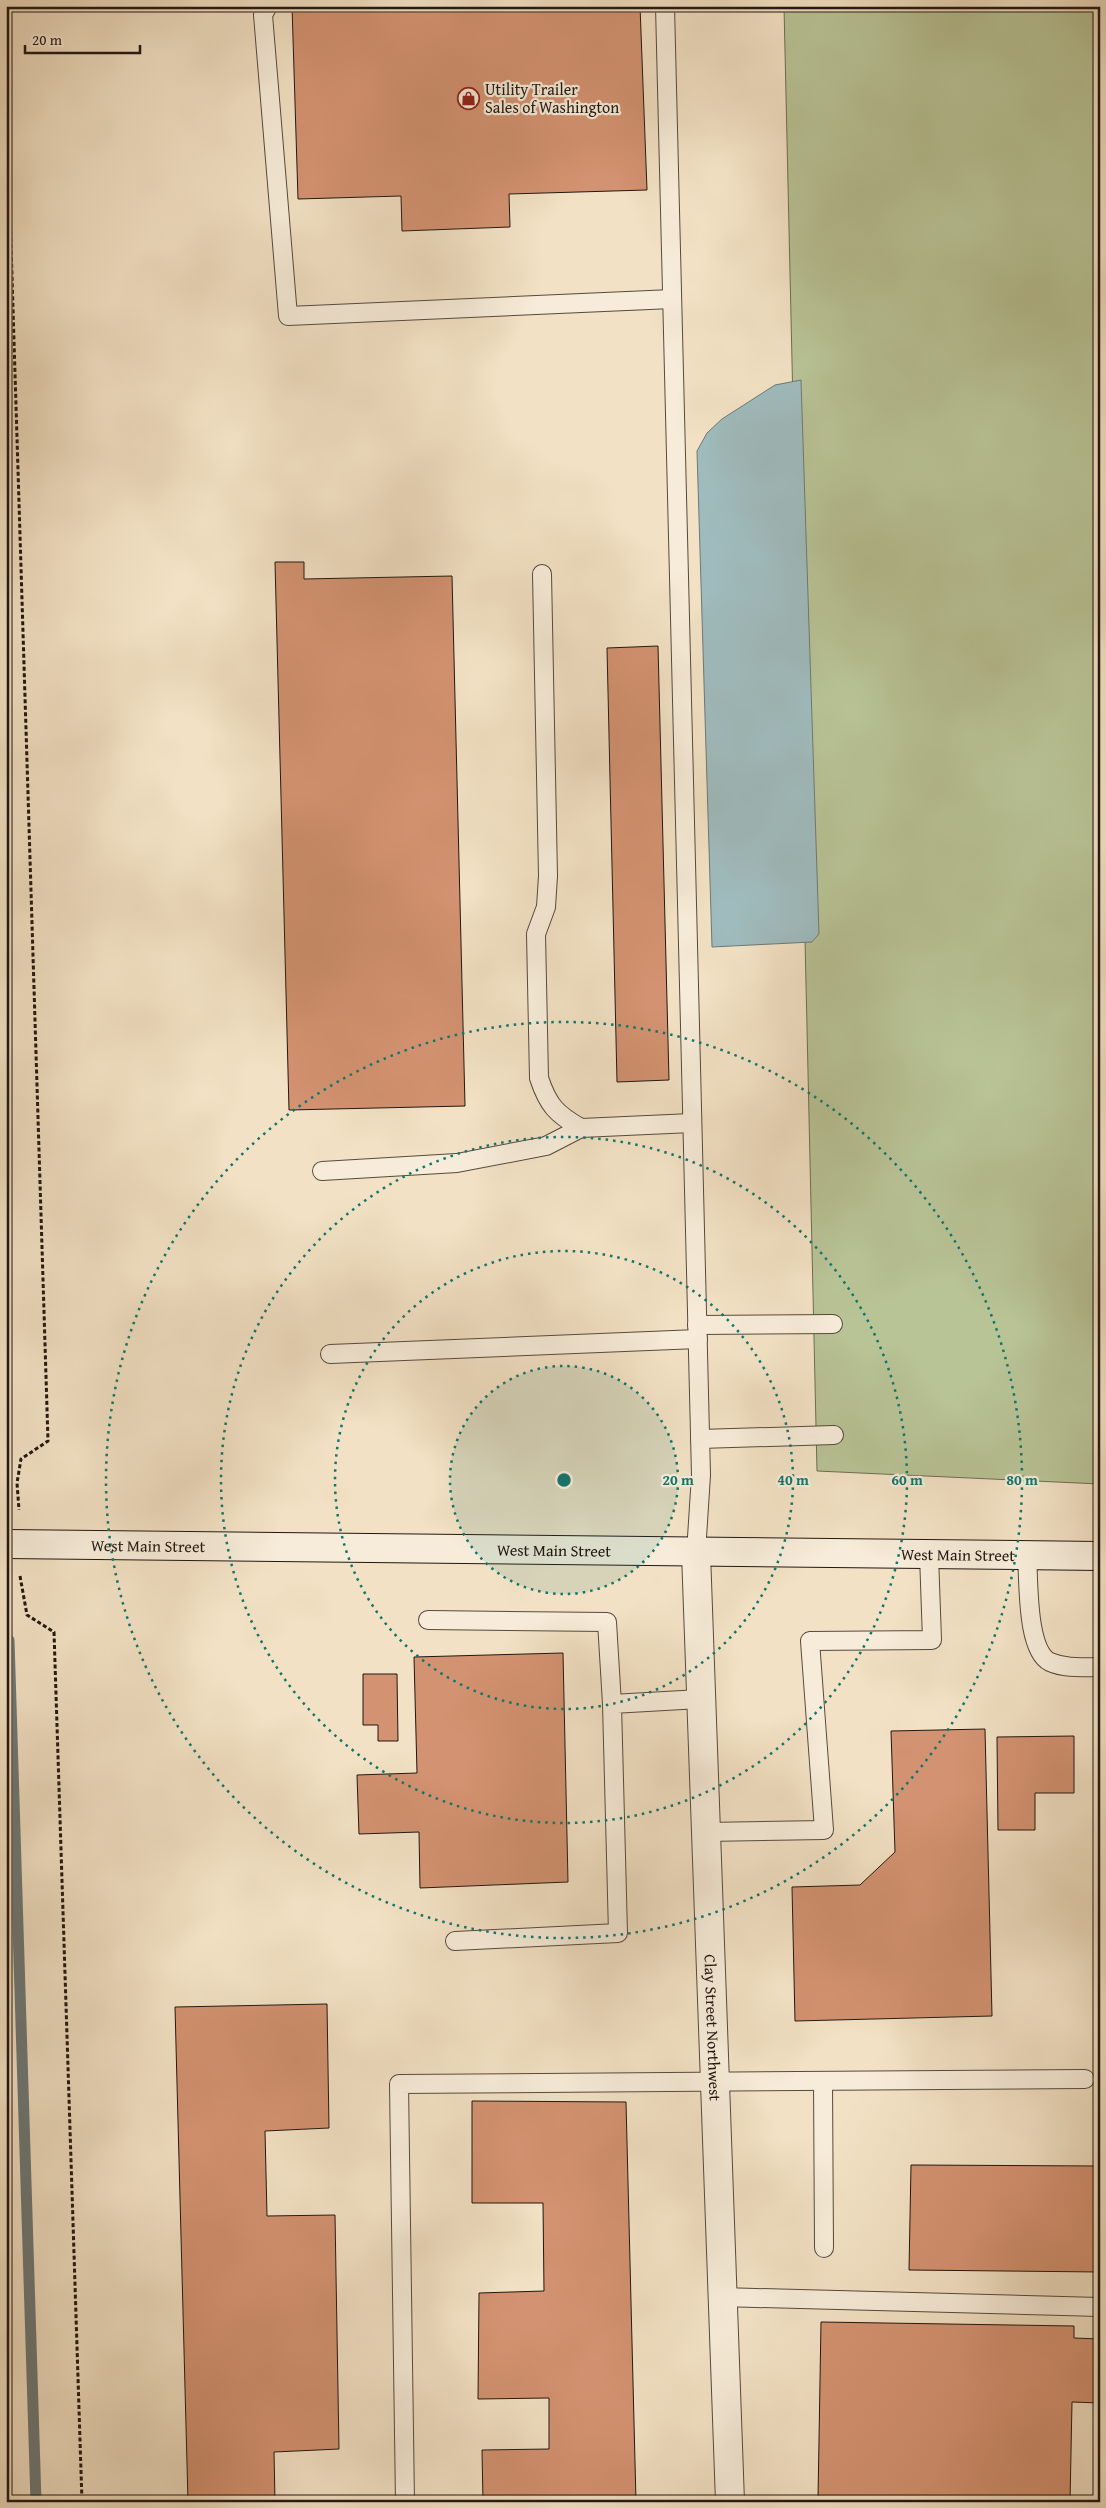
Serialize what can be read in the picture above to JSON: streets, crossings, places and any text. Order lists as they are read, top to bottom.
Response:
{
  "streets": {
    "main road": ["West Main Street", "Clay Street Northwest"]
  },
  "crossings": [
    ["West Main Street", "Clay Street Northwest"]
  ],
  "places": {
    "shop": ["Utility Trailer Sales of Washington"]
  },
  "scale_bar": "20 m",
  "rings": [
    "20 m",
    "40 m",
    "60 m",
    "80 m"
  ]
}
